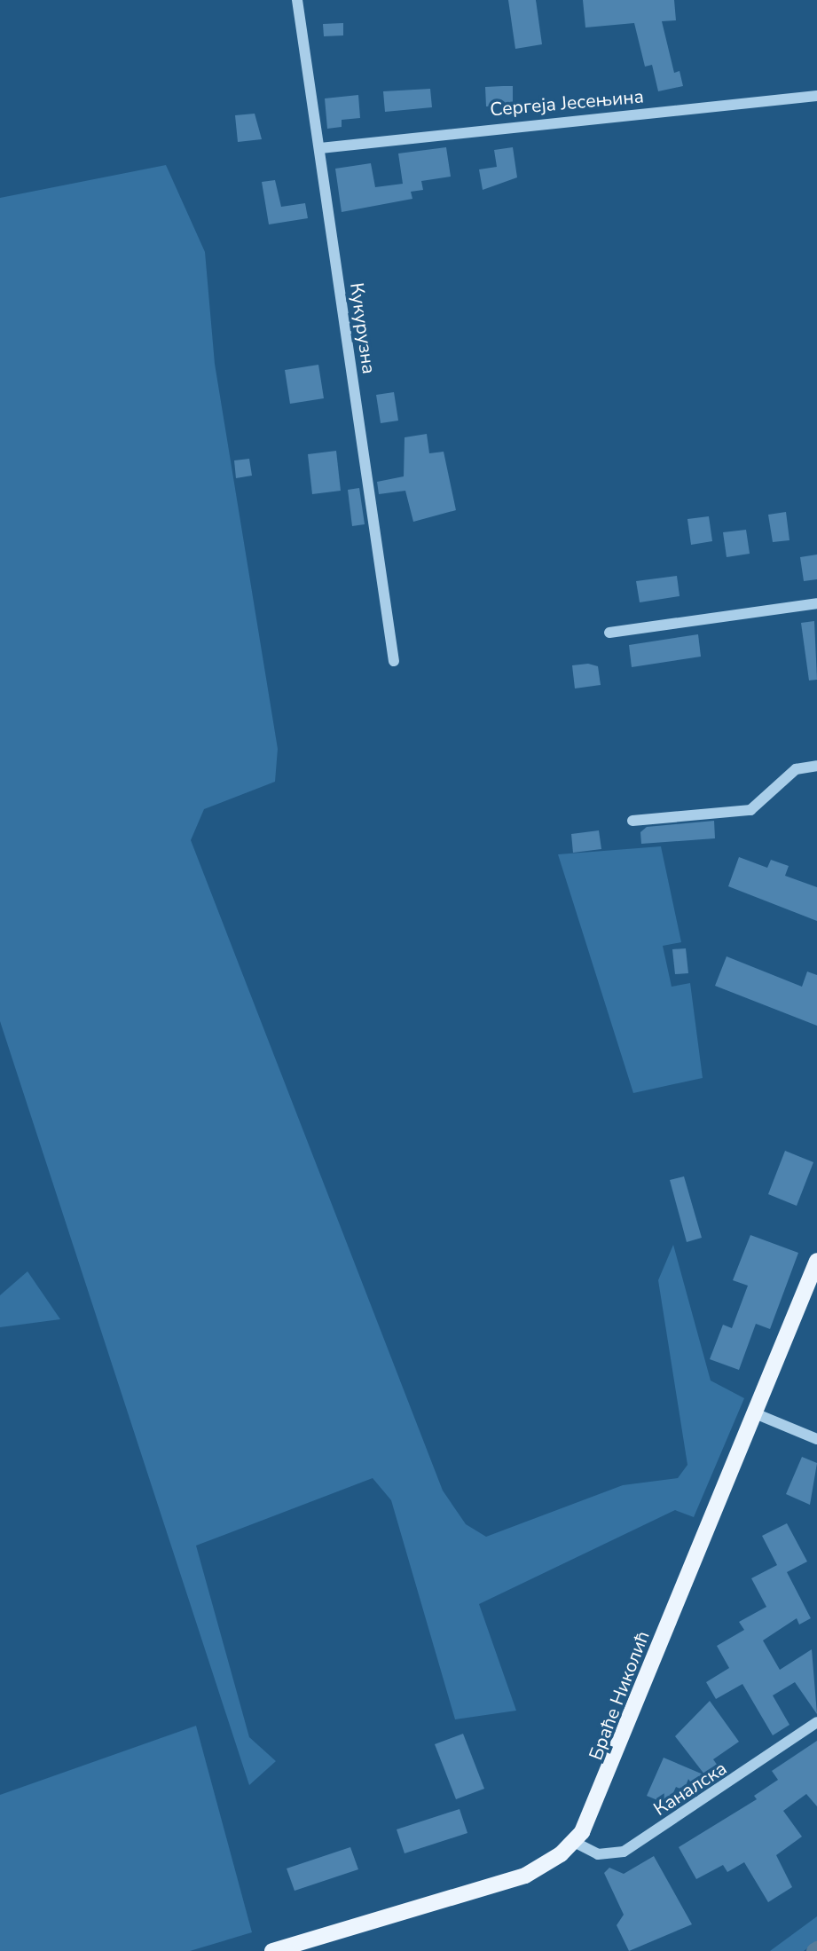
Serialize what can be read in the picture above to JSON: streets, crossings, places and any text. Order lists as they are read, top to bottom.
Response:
{
  "streets": {
    "main road": ["Браће Николић"],
    "street": ["Сергеја Јесењина", "Кукурузна", "Каналска"]
  },
  "crossings": [
    ["Сергеја Јесењина", "Кукурузна"],
    ["Браће Николић", "Каналска"]
  ]
}
